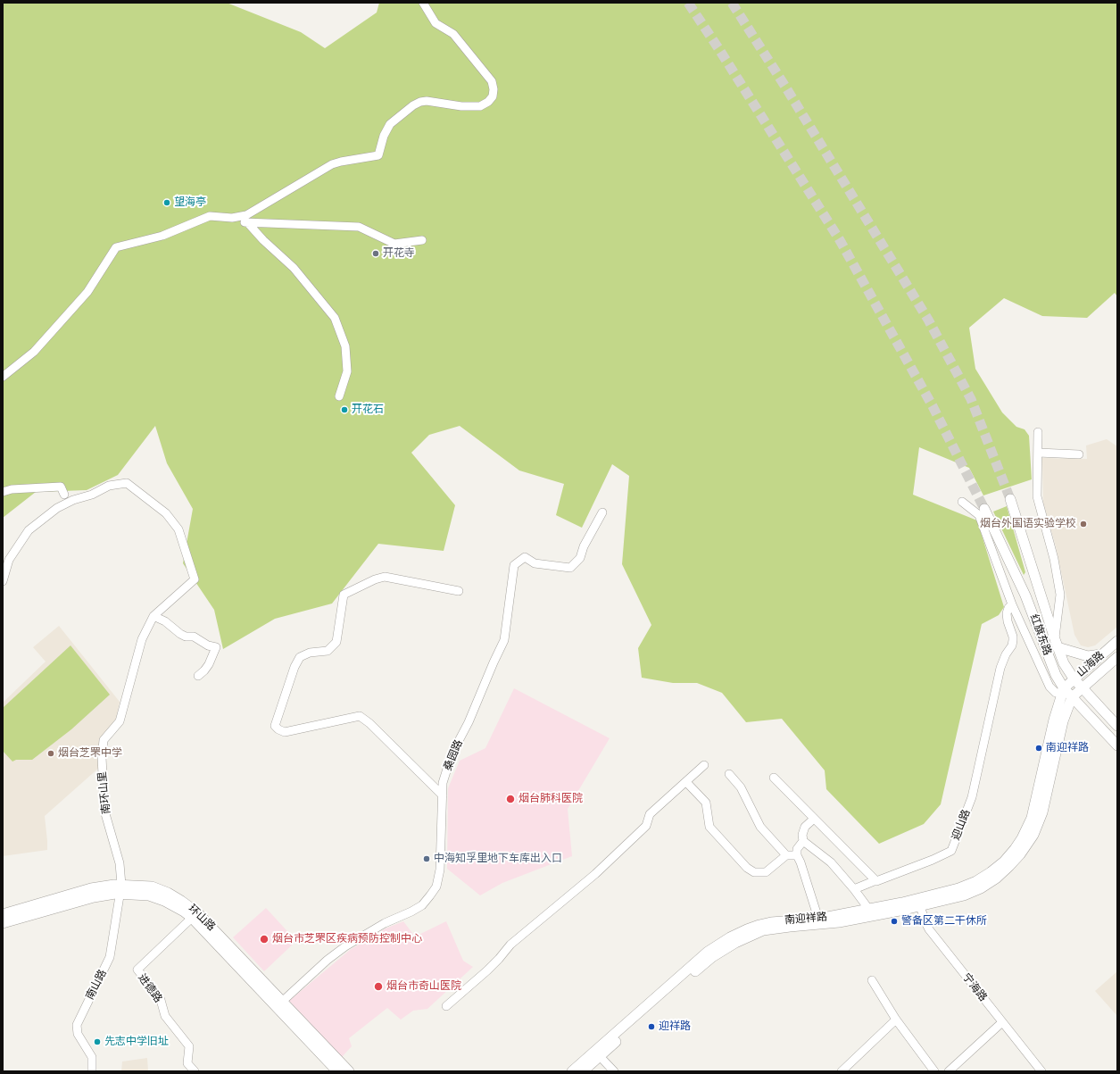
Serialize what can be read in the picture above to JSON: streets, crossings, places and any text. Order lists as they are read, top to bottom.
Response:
{
  "streets": {
    "main road": [
      "红旗东路",
      "山海路",
      "环山路",
      "南迎祥路"
    ],
    "street": [
      "桑园路",
      "南环山里",
      "迎山路",
      "南山路",
      "宁海路",
      "进德路"
    ]
  },
  "crossings": [
    ["红旗东路", "山海路"],
    ["红旗东路", "南迎祥路"],
    ["山海路", "南迎祥路"],
    ["桑园路", "环山路"],
    ["南环山里", "环山路"],
    ["南环山里", "南山路"],
    ["环山路", "南山路"],
    ["环山路", "进德路"],
    ["南迎祥路", "宁海路"]
  ],
  "places": [
    "望海亭",
    "开花寺",
    "开花石",
    "烟台外国语实验学校",
    "南迎祥路",
    "烟台芝罘中学",
    "烟台肺科医院",
    "中海知孚里地下车库出入口",
    "警备区第二干休所",
    "烟台市芝罘区疾病预防控制中心",
    "烟台市奇山医院",
    "迎祥路",
    "先志中学旧址"
  ]
}
